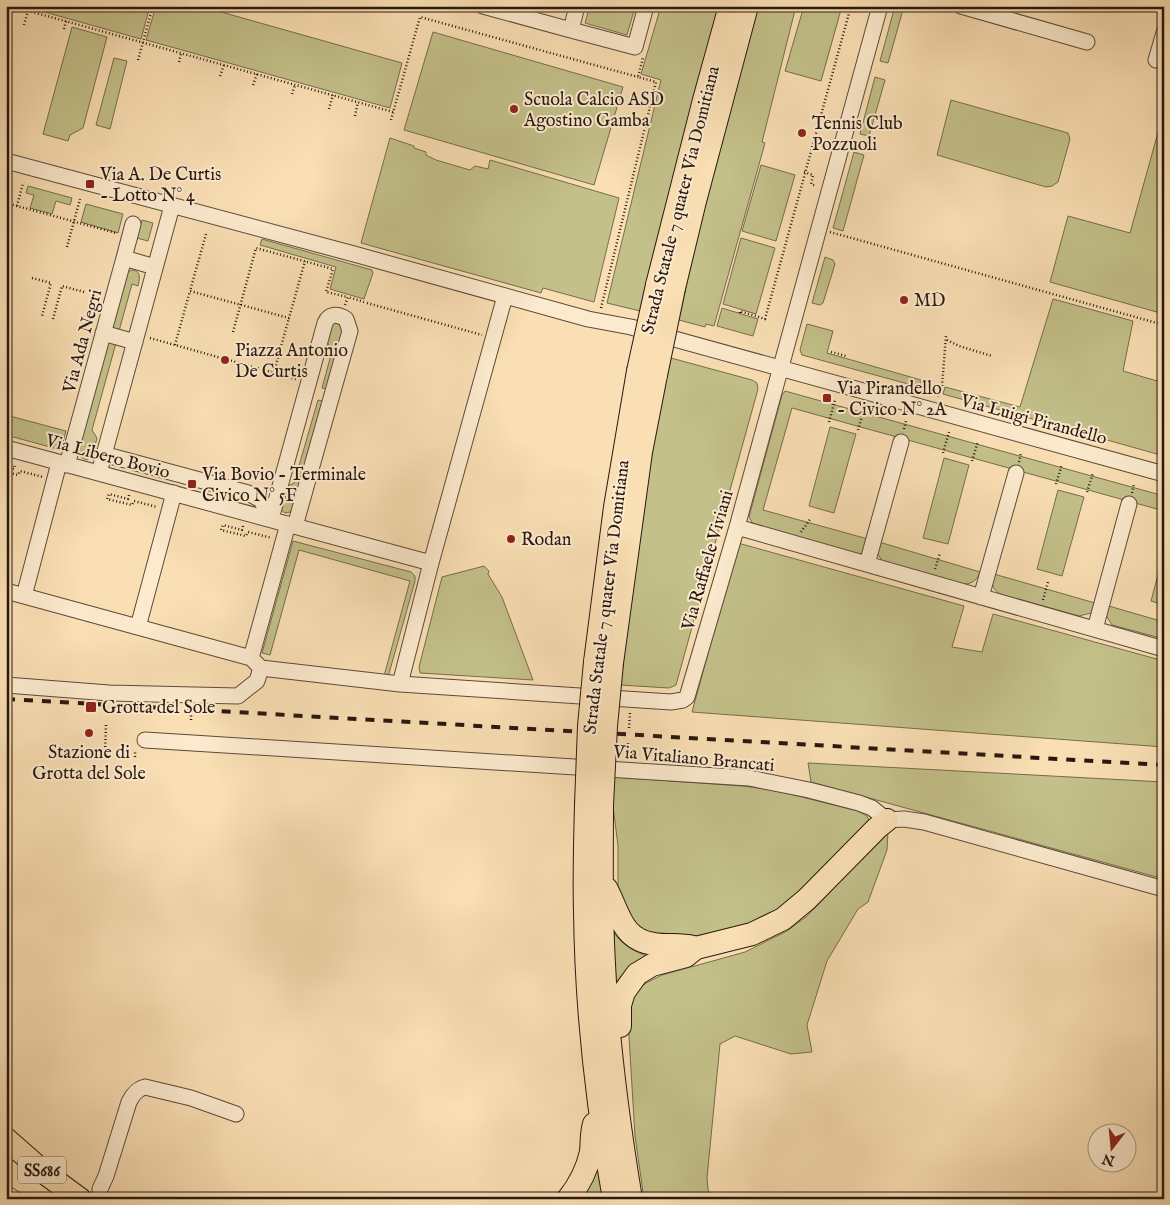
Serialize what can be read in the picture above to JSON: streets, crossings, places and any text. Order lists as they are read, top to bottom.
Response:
{
  "streets": {
    "highway": ["Strada Statale 7 quater Via Domitiana", "SS686"],
    "street": [
      "Via Ada Negri",
      "Via Luigi Pirandello",
      "Via Libero Bovio",
      "Via Raffaele Viviani",
      "Via Vitaliano Brancati"
    ]
  },
  "crossings": [
    ["Via Ada Negri", "Via Libero Bovio"],
    ["Via Ada Negri", "Via Raffaele Viviani"],
    ["Via Luigi Pirandello", "Via Raffaele Viviani"]
  ],
  "places": {
    "other": [
      "Scuola Calcio ASD Agostino Gamba",
      "Tennis Club Pozzuoli",
      "MD",
      "Piazza Antonio De Curtis",
      "Rodan",
      "Stazione di Grotta del Sole"
    ],
    "transit": [
      "Via A. De Curtis - Lotto N° 4",
      "Via Pirandello - Civico N° 2A",
      "Via Bovio - Terminale Civico N° 5F",
      "Grotta del Sole"
    ]
  },
  "north": "bottom"
}
